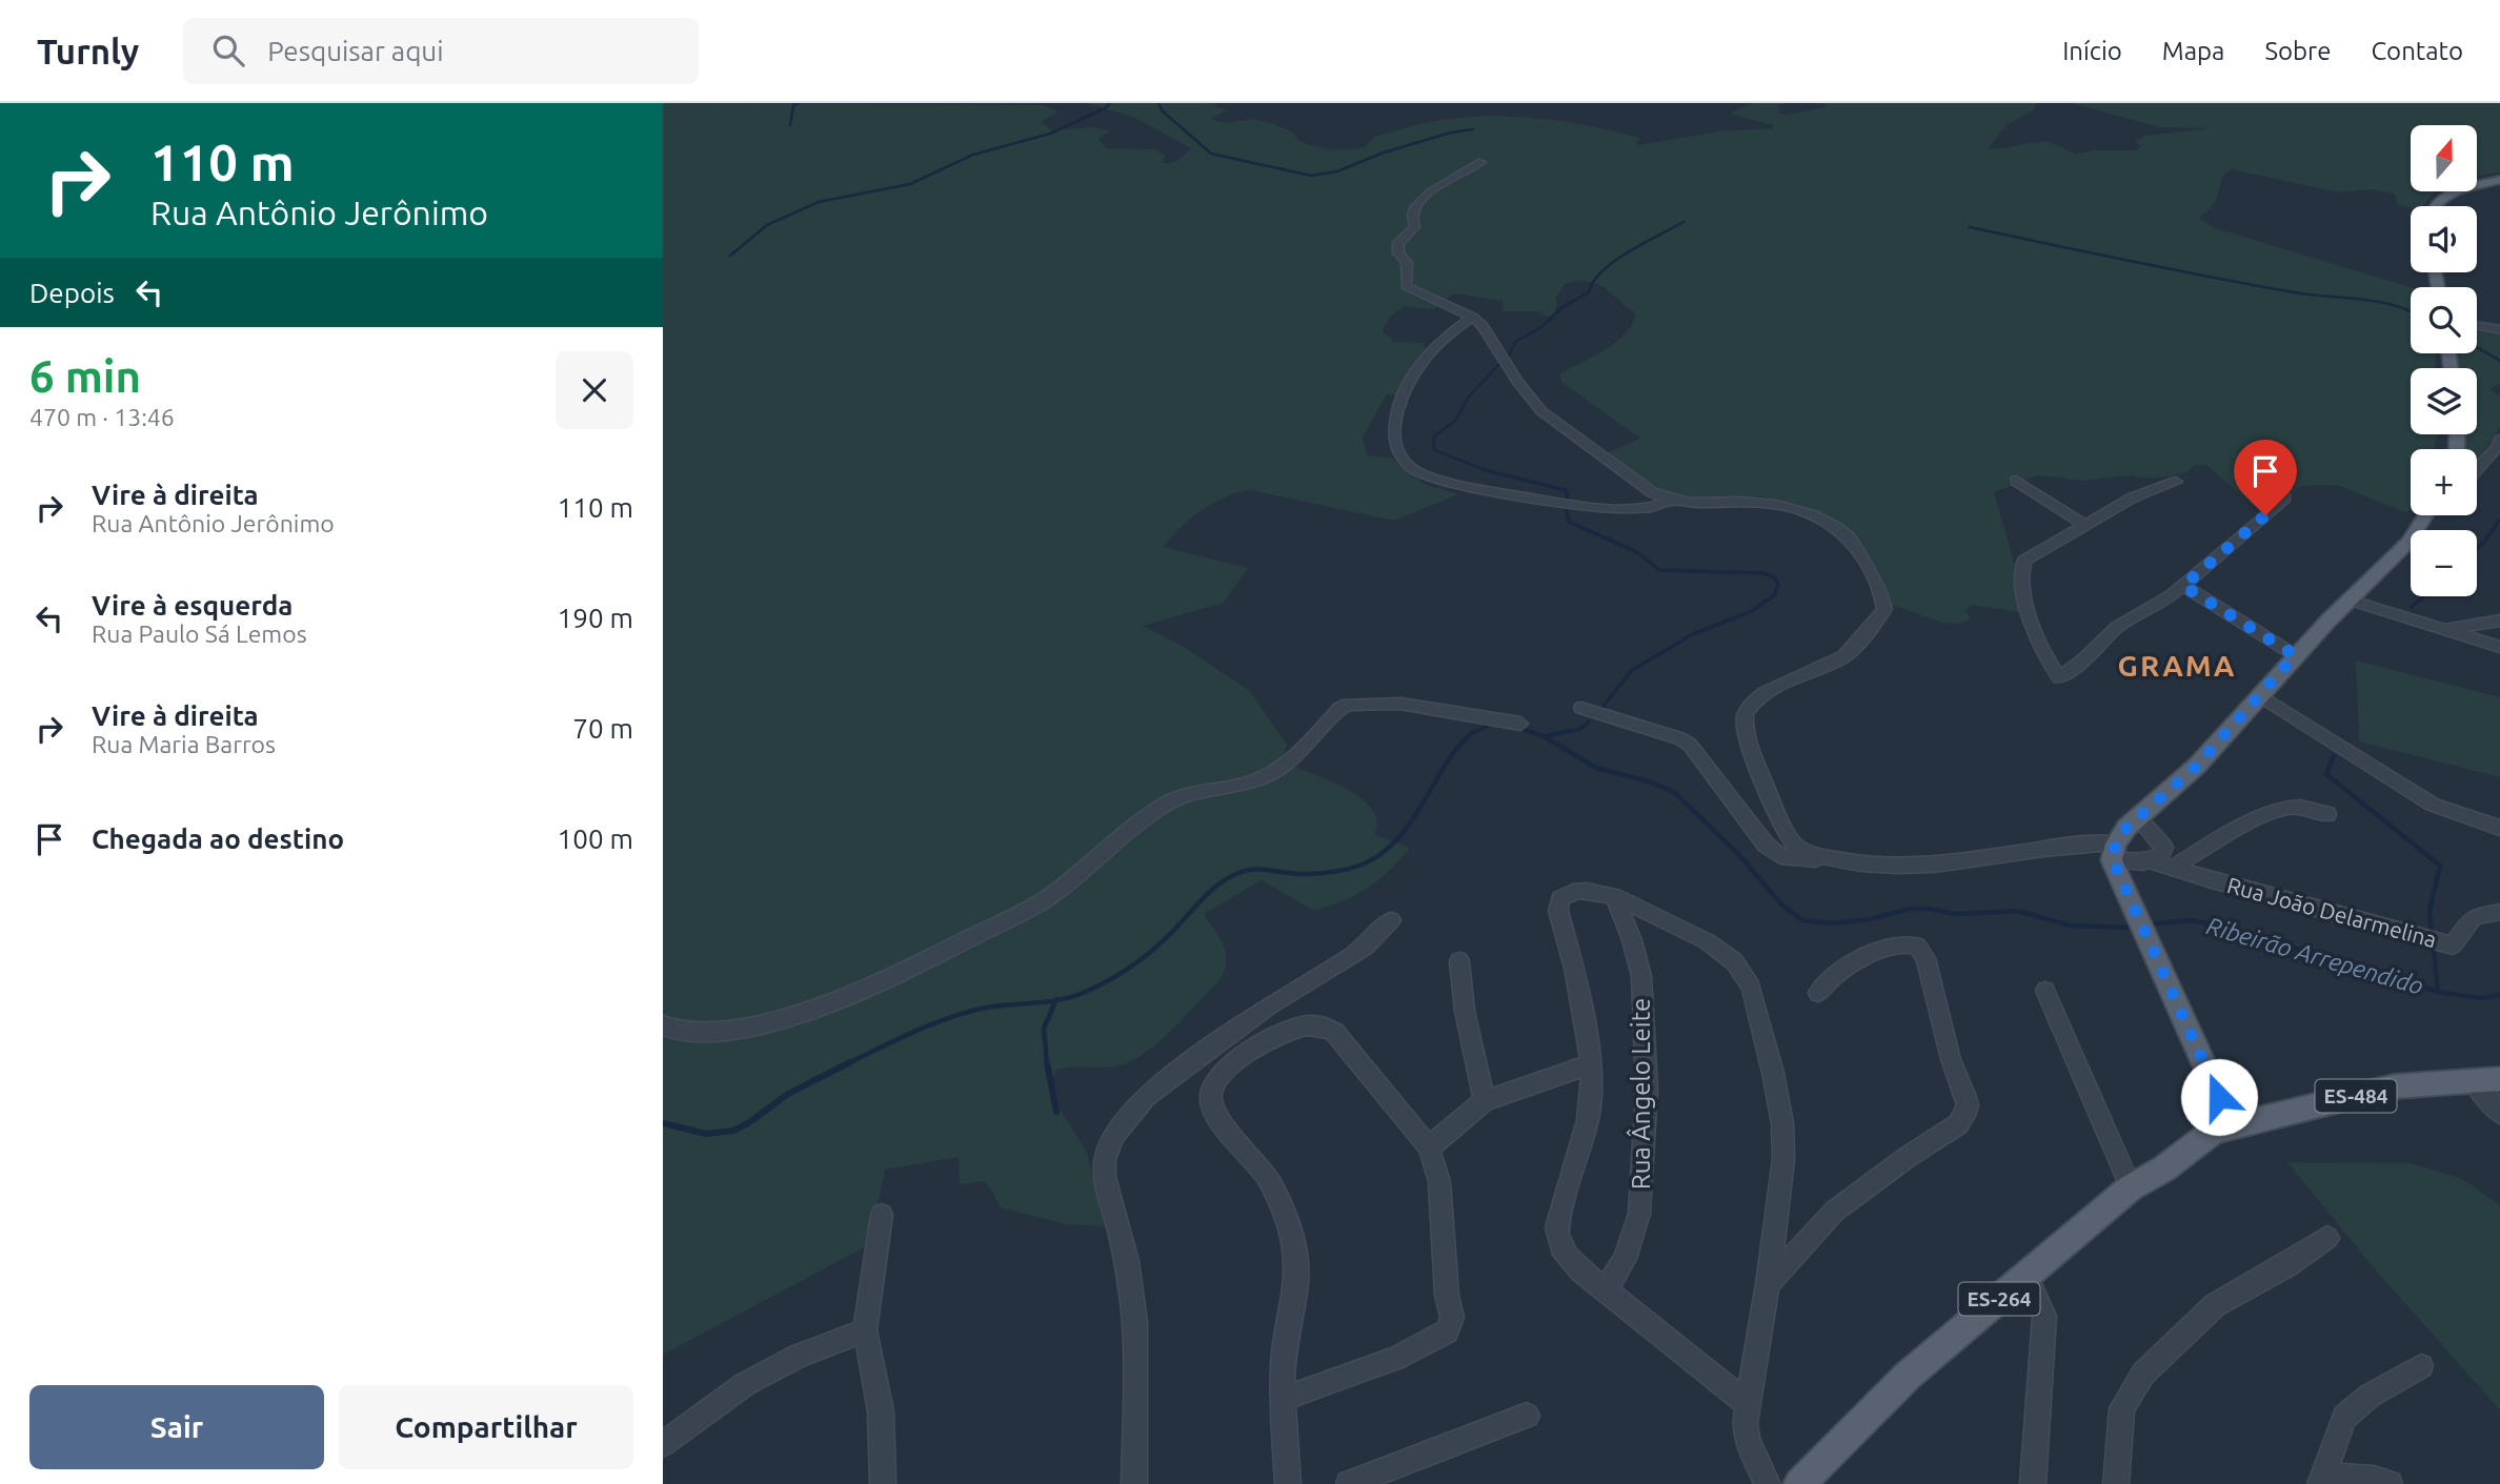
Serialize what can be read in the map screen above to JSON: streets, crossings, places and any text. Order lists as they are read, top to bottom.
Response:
{
  "streets": {
    "main road": ["ES-484", "ES-264"],
    "street": ["Rua João Delarmelina", "Rua Ângelo Leite"]
  },
  "crossings": [
    ["ES-484", "ES-264"]
  ],
  "districts": ["GRAMA"],
  "water": ["Ribeirão Arrependido"],
  "north": "top",
  "page": {
    "header": "Turnly",
    "search": "Pesquisar aqui",
    "nav": [
      "Início",
      "Mapa",
      "Sobre",
      "Contato"
    ],
    "turn": ["110 m", "Rua Antônio Jerônimo"],
    "map_buttons": ["+", "−"],
    "then": "Depois",
    "heading": ["6 min", "470 m · 13:46"],
    "list": [
      {
        "name": "Vire à direita",
        "note": "Rua Antônio Jerônimo",
        "value": "110 m"
      },
      {
        "name": "Vire à esquerda",
        "note": "Rua Paulo Sá Lemos",
        "value": "190 m"
      },
      {
        "name": "Vire à direita",
        "note": "Rua Maria Barros",
        "value": "70 m"
      },
      {
        "name": "Chegada ao destino",
        "value": "100 m"
      }
    ],
    "buttons": ["Sair", "Compartilhar"]
  }
}
